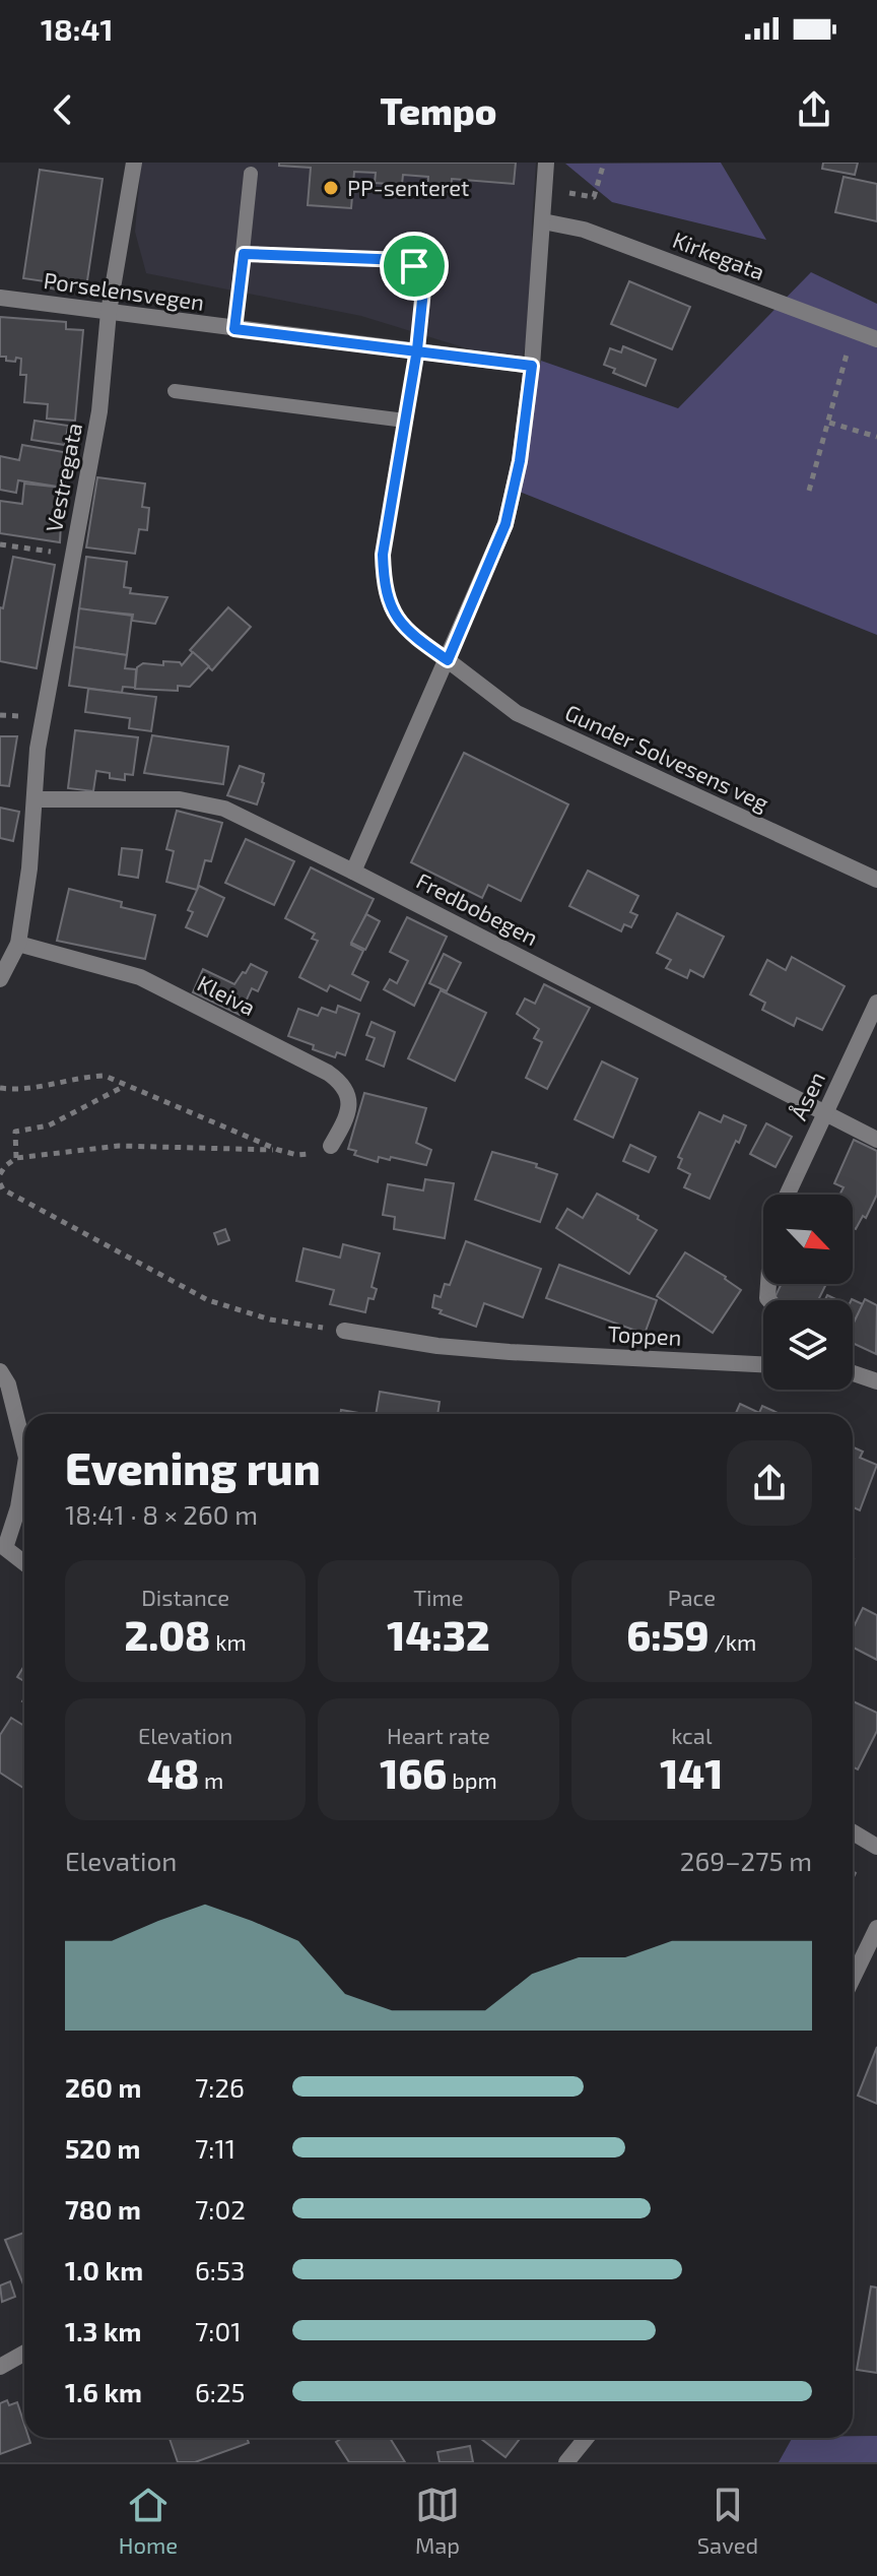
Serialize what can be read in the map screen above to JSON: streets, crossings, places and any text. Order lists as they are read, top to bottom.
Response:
{
  "streets": {
    "street": [
      "Kirkegata",
      "Porselensvegen",
      "Vestregata",
      "Gunder Solvesens veg",
      "Fredbobegen",
      "Kleiva",
      "Åsen",
      "Toppen"
    ]
  },
  "crossings": [
    ["Porselensvegen", "Vestregata"],
    ["Vestregata", "Fredbobegen"],
    ["Vestregata", "Kleiva"],
    ["Fredbobegen", "Åsen"]
  ],
  "places": ["PP-senteret"],
  "north": "bottom right",
  "page": {
    "status": "18:41",
    "header": "Tempo",
    "heading": ["Evening run", "18:41 · 8 × 260 m"],
    "stats": [
      ["Distance", "2.08 km"],
      ["Time", "14:32"],
      ["Pace", "6:59 /km"],
      ["Elevation", "48 m"],
      ["Heart rate", "166 bpm"],
      ["kcal", "141"]
    ],
    "chart": ["Elevation", "269–275 m"],
    "list": [
      {
        "name": "260 m",
        "note": "7:26"
      },
      {
        "name": "520 m",
        "note": "7:11"
      },
      {
        "name": "780 m",
        "note": "7:02"
      },
      {
        "name": "1.0 km",
        "note": "6:53"
      },
      {
        "name": "1.3 km",
        "note": "7:01"
      },
      {
        "name": "1.6 km",
        "note": "6:25"
      }
    ],
    "tabs": ["Home", "Map", "Saved"]
  }
}
